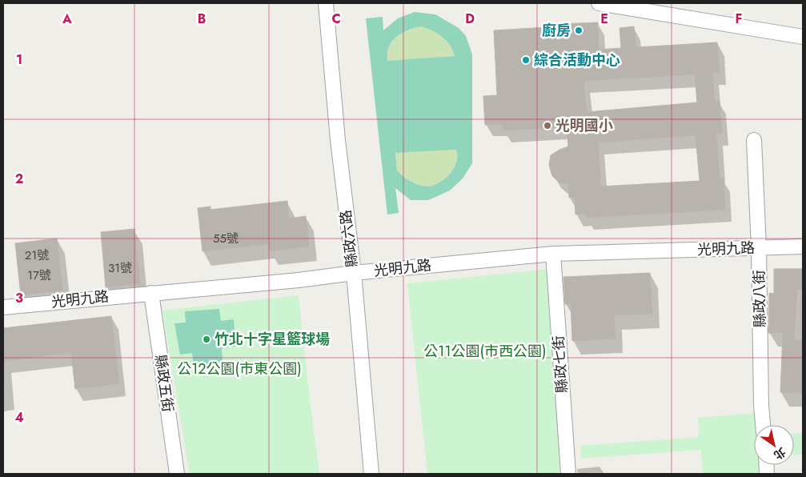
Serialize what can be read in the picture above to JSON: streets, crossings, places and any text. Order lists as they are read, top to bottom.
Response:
{
  "streets": {
    "street": [
      "縣政六路",
      "光明九路",
      "縣政八街",
      "縣政七街",
      "縣政五街"
    ]
  },
  "crossings": [
    ["縣政六路", "光明九路"],
    ["光明九路", "縣政八街"],
    ["光明九路", "縣政七街"],
    ["光明九路", "縣政五街"]
  ],
  "parks": ["公11公園(市西公園)", "公12公園(市東公園)"],
  "places": [
    "廚房",
    "綜合活動中心",
    "光明國小",
    "竹北十字星籃球場"
  ],
  "house_numbers": [
    "55號",
    "21號",
    "31號",
    "17號"
  ],
  "north": "bottom right",
  "grid": {
    "columns": [
      "A",
      "B",
      "C",
      "D",
      "E",
      "F"
    ],
    "rows": [
      "1",
      "2",
      "3",
      "4"
    ]
  }
}
